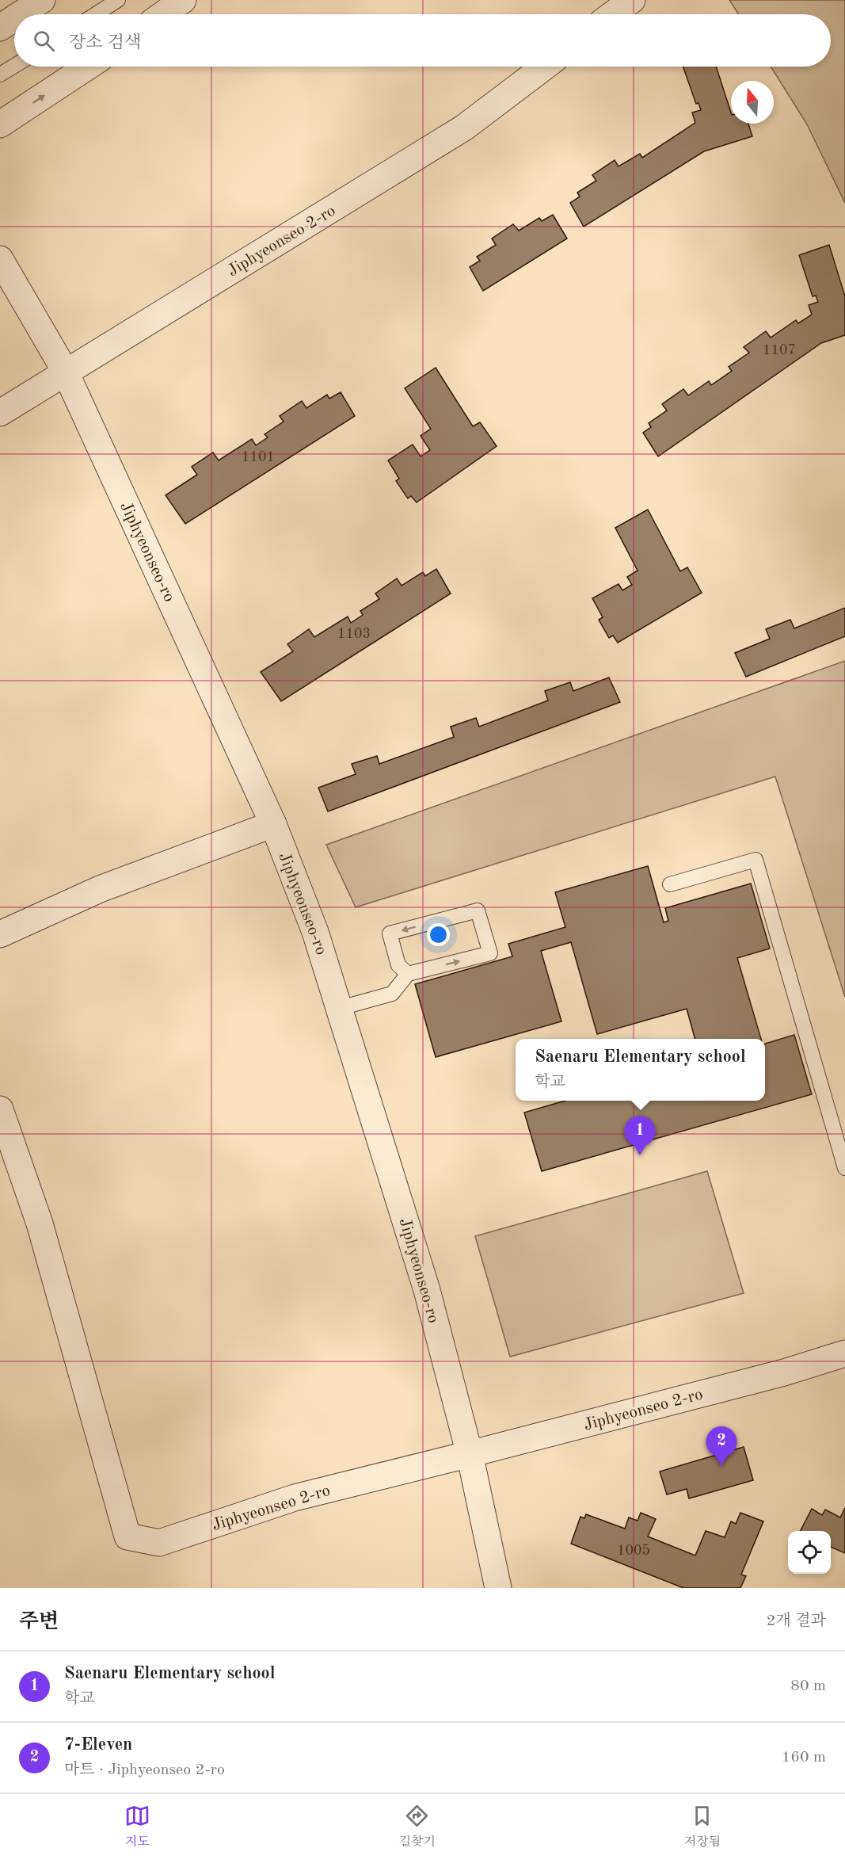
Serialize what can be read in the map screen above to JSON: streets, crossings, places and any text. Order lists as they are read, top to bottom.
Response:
{
  "streets": {
    "street": ["Jiphyeonseo 2-ro", "Jiphyeonseo-ro"]
  },
  "crossings": [
    ["Jiphyeonseo 2-ro", "Jiphyeonseo-ro"]
  ],
  "house_numbers": [
    "1107",
    "1101",
    "1103",
    "1005"
  ],
  "north": "top",
  "page": {
    "search": "장소 검색",
    "popup": ["Saenaru Elementary school", "학교"],
    "pins": ["1", "2"],
    "heading": ["주변", "2개 결과"],
    "list": [
      {
        "mark": "1",
        "name": "Saenaru Elementary school",
        "note": "학교",
        "value": "80 m"
      },
      {
        "mark": "2",
        "name": "7-Eleven",
        "note": "마트 · Jiphyeonseo 2-ro",
        "value": "160 m"
      }
    ],
    "nav": ["지도", "길찾기", "저장됨"]
  }
}
